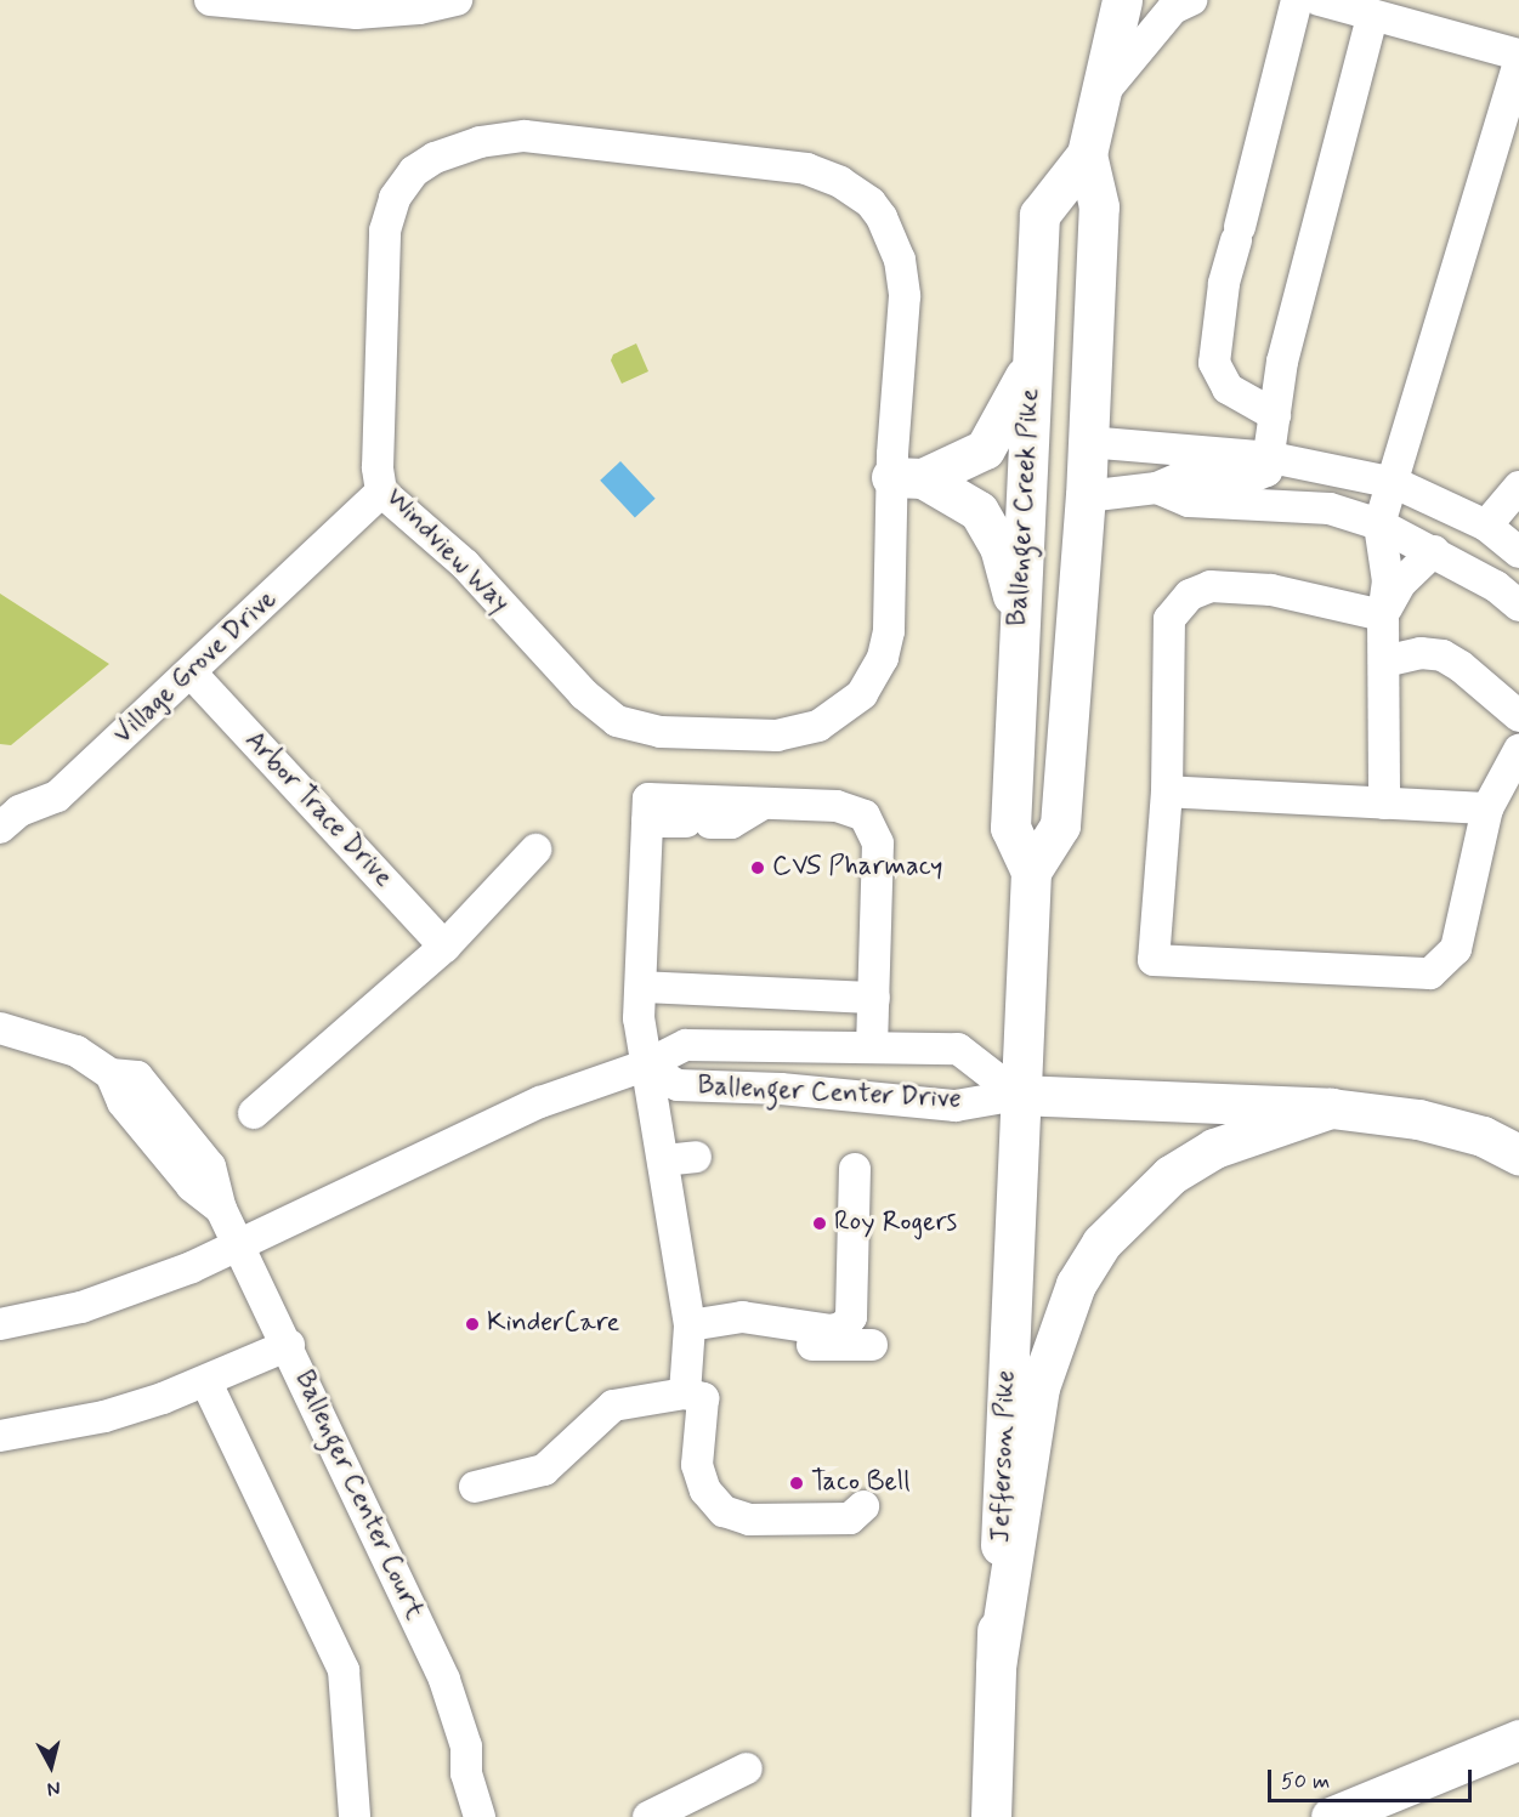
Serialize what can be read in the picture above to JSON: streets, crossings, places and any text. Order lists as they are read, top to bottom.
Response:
{
  "streets": {
    "main road": ["Ballenger Creek Pike", "Jefferson Pike"],
    "street": [
      "Windview Way",
      "Village Grove Drive",
      "Arbor Trace Drive",
      "Ballenger Center Drive",
      "Ballenger Center Court"
    ]
  },
  "crossings": [
    ["Ballenger Creek Pike", "Ballenger Center Drive"],
    ["Ballenger Creek Pike", "Jefferson Pike"],
    ["Windview Way", "Village Grove Drive"],
    ["Village Grove Drive", "Arbor Trace Drive"],
    ["Ballenger Center Drive", "Jefferson Pike"],
    ["Ballenger Center Drive", "Ballenger Center Court"]
  ],
  "places": [
    "CVS Pharmacy",
    "Roy Rogers",
    "KinderCare",
    "Taco Bell"
  ],
  "scale_bar": "50 m",
  "north": "bottom"
}
